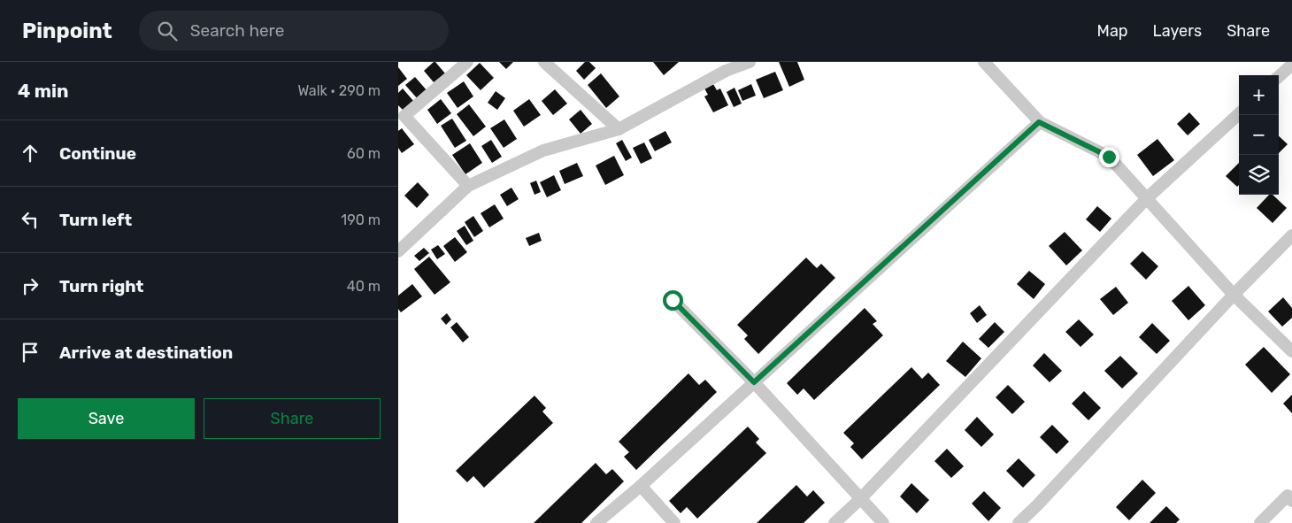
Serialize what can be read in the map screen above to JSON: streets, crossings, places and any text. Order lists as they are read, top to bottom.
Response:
{
  "page": {
    "header": "Pinpoint",
    "search": "Search here",
    "nav": ["Map", "Layers", "Share"],
    "heading": ["4 min", "Walk · 290 m"],
    "map_buttons": ["+", "−"],
    "list": [
      ["Continue", "60 m"],
      ["Turn left", "190 m"],
      ["Turn right", "40 m"],
      "Arrive at destination"
    ],
    "buttons": ["Save", "Share"]
  }
}
